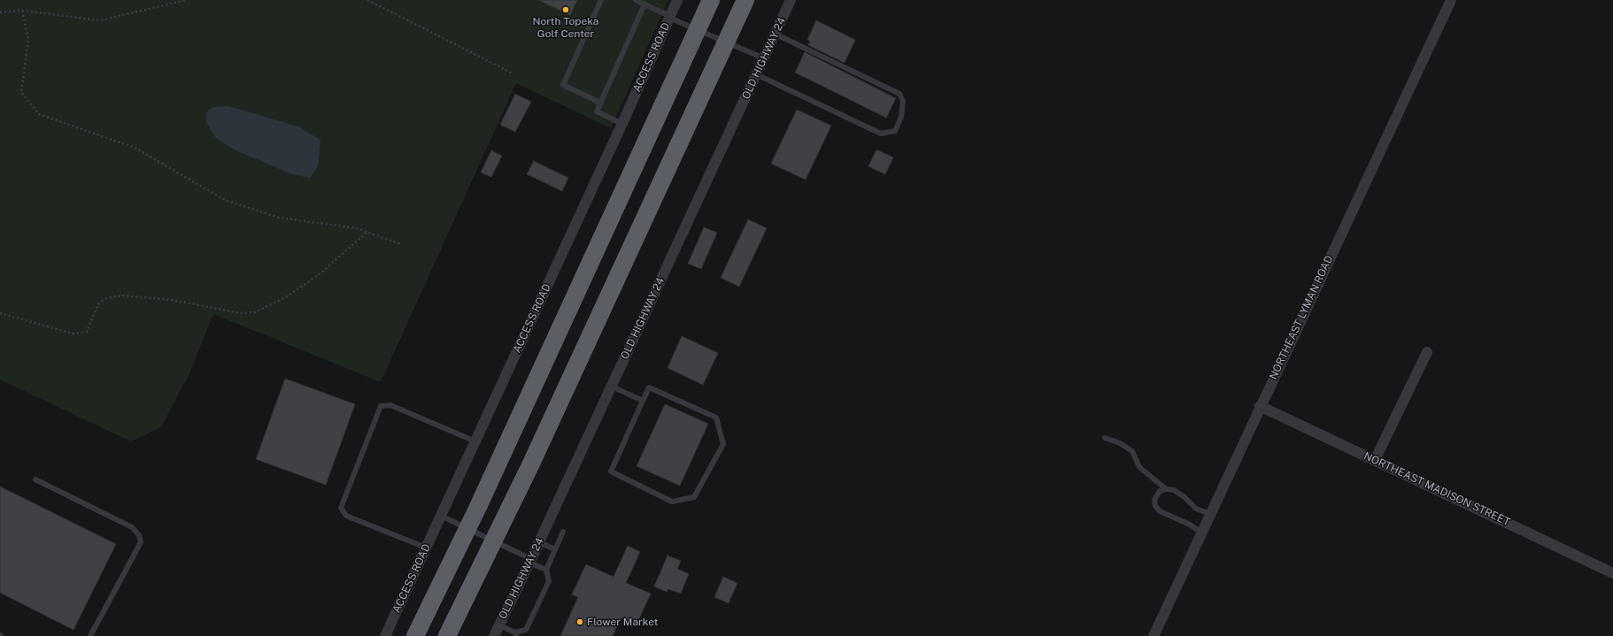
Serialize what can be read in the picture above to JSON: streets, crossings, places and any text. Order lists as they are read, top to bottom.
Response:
{
  "streets": {
    "street": [
      "ACCESS ROAD",
      "OLD HIGHWAY 24",
      "NORTHEAST LYMAN ROAD",
      "NORTHEAST MADISON STREET"
    ]
  },
  "crossings": [
    ["NORTHEAST LYMAN ROAD", "NORTHEAST MADISON STREET"]
  ],
  "places": ["North Topeka Golf Center", "Flower Market"]
}
